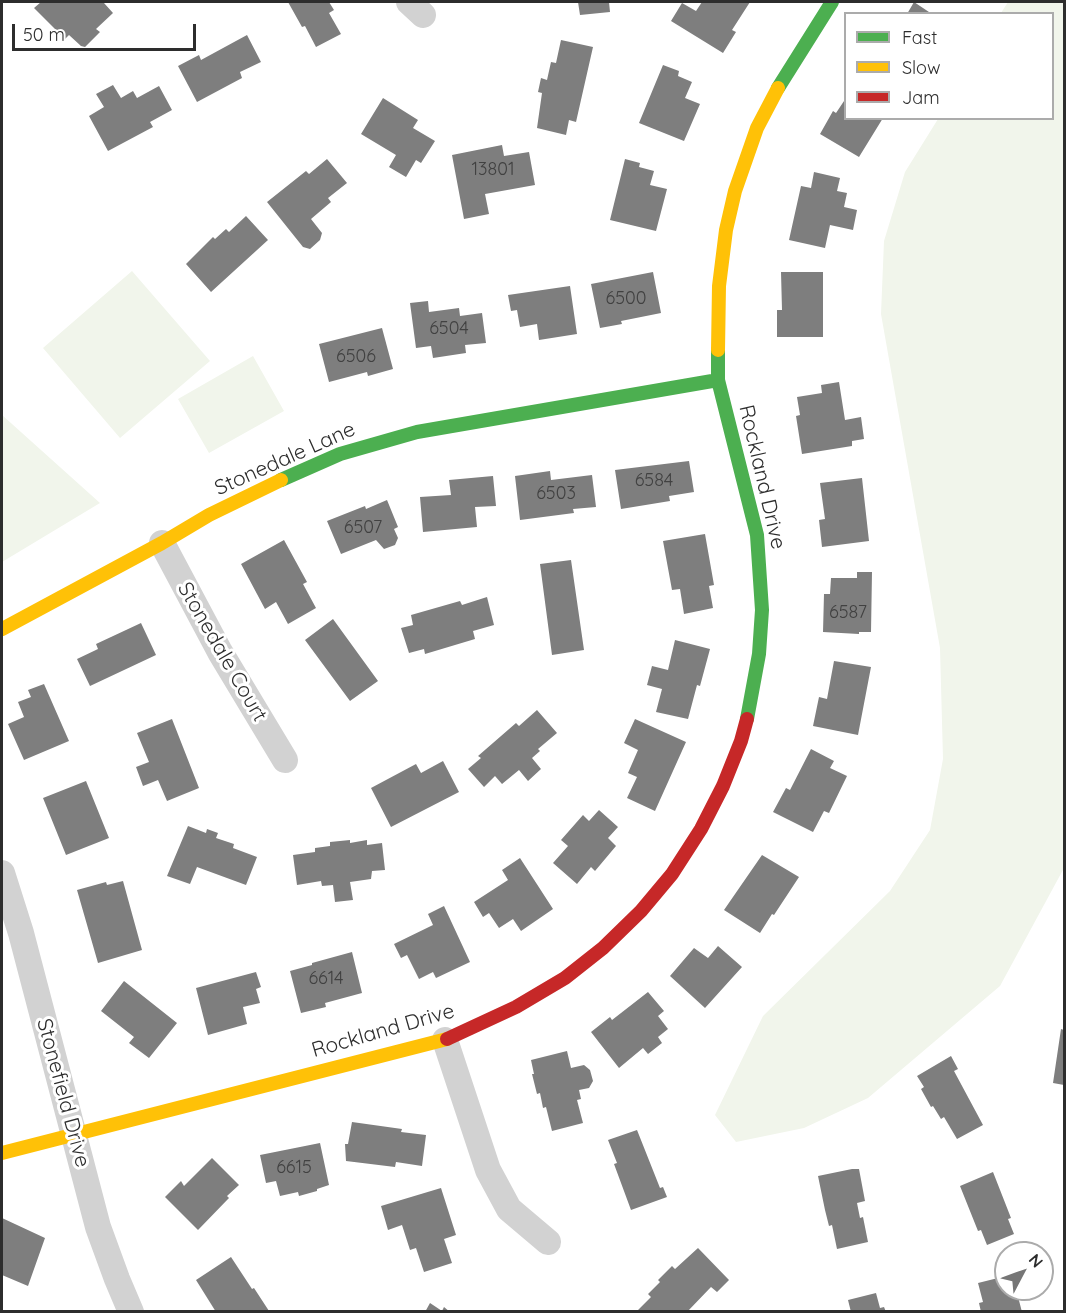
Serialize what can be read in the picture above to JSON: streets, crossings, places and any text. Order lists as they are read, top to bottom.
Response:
{
  "streets": {
    "street": [
      "Stonedale Lane",
      "Rockland Drive",
      "Stonedale Court",
      "Stonefield Drive"
    ]
  },
  "crossings": [
    ["Stonedale Lane", "Rockland Drive"],
    ["Stonedale Lane", "Stonedale Court"],
    ["Rockland Drive", "Stonefield Drive"]
  ],
  "house_numbers": [
    "13801",
    "6500",
    "6504",
    "6506",
    "6584",
    "6503",
    "6507",
    "6587",
    "6614",
    "6615"
  ],
  "legend": ["Fast", "Slow", "Jam"],
  "scale_bar": "50 m",
  "north": "top right"
}
